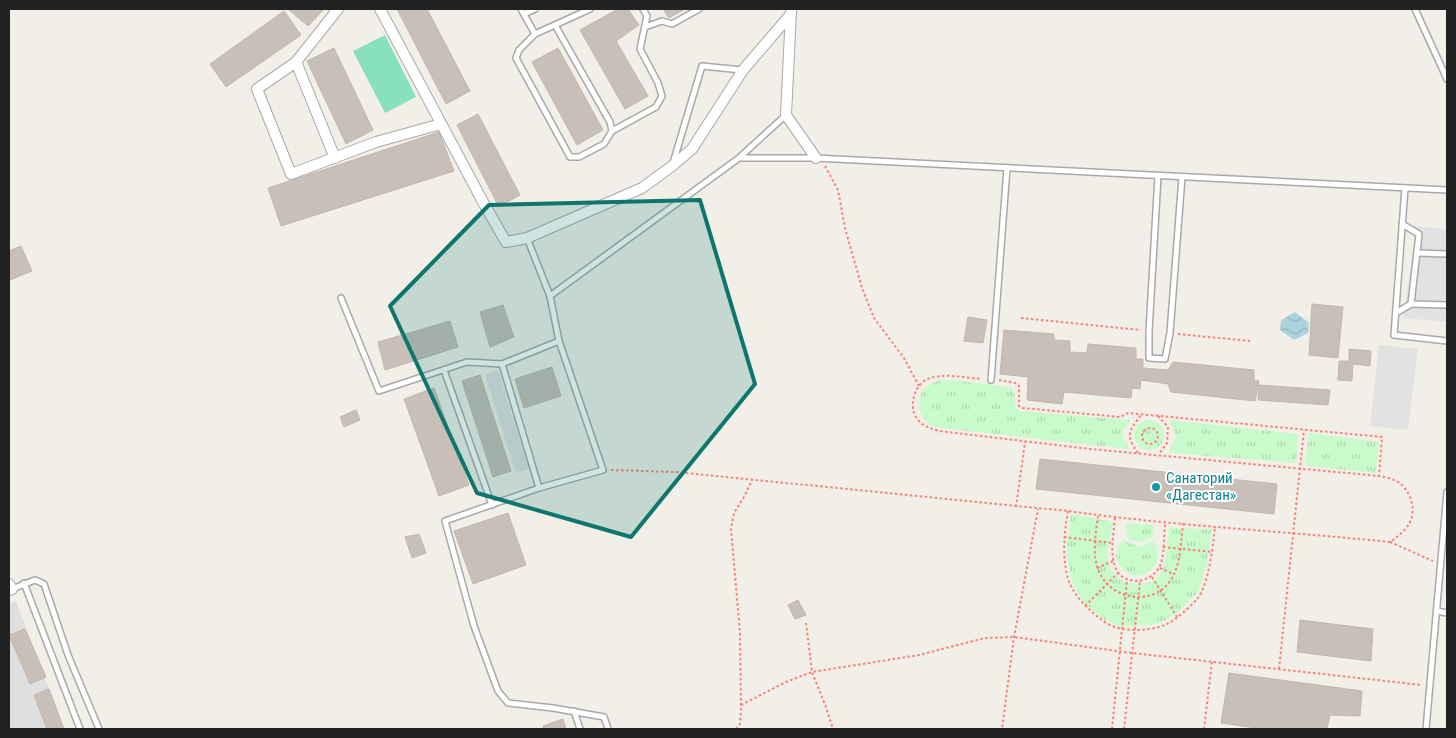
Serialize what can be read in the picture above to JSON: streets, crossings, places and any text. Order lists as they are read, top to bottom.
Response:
{
  "places": ["Санаторий «Дагестан»"]
}
